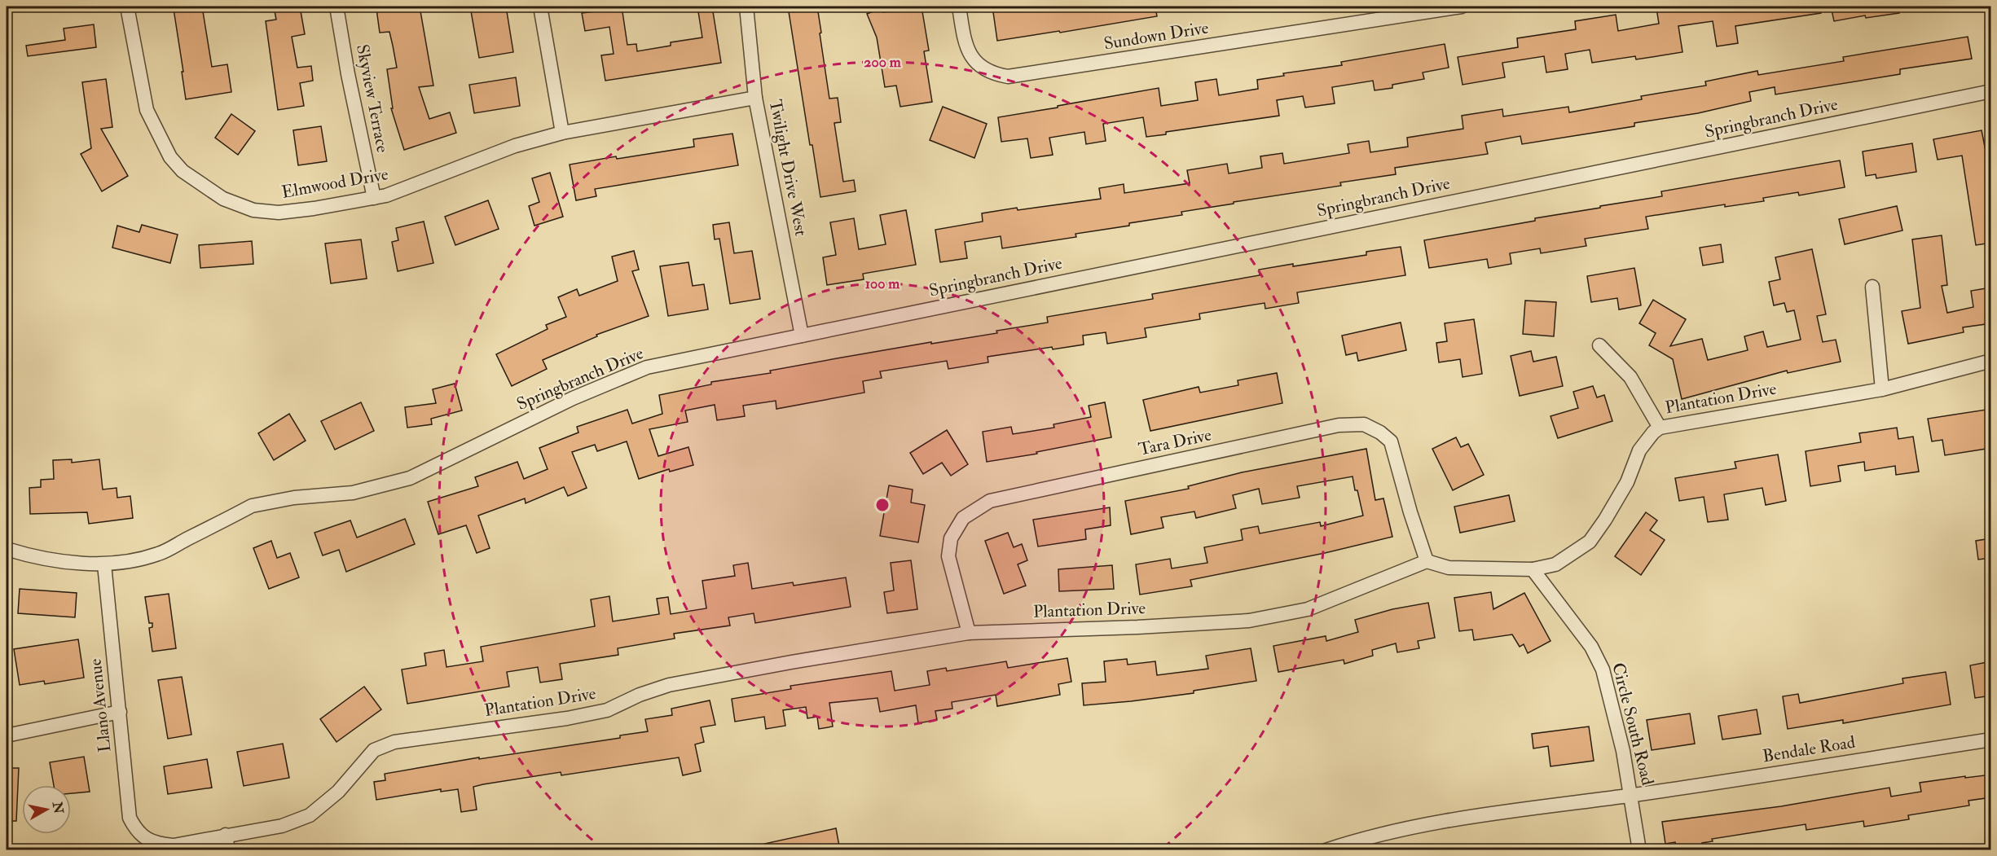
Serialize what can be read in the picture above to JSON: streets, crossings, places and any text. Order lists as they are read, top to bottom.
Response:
{
  "streets": {
    "street": [
      "Sundown Drive",
      "Skyview Terrace",
      "Springbranch Drive",
      "Twilight Drive West",
      "Elmwood Drive",
      "Plantation Drive",
      "Tara Drive",
      "Llano Avenue",
      "Circle South Road",
      "Bendale Road"
    ]
  },
  "crossings": [
    ["Skyview Terrace", "Elmwood Drive"],
    ["Springbranch Drive", "Twilight Drive West"],
    ["Springbranch Drive", "Llano Avenue"],
    ["Twilight Drive West", "Elmwood Drive"],
    ["Plantation Drive", "Tara Drive"],
    ["Plantation Drive", "Llano Avenue"],
    ["Plantation Drive", "Circle South Road"],
    ["Circle South Road", "Bendale Road"]
  ],
  "north": "right",
  "rings": ["200 m", "100 m"]
}
